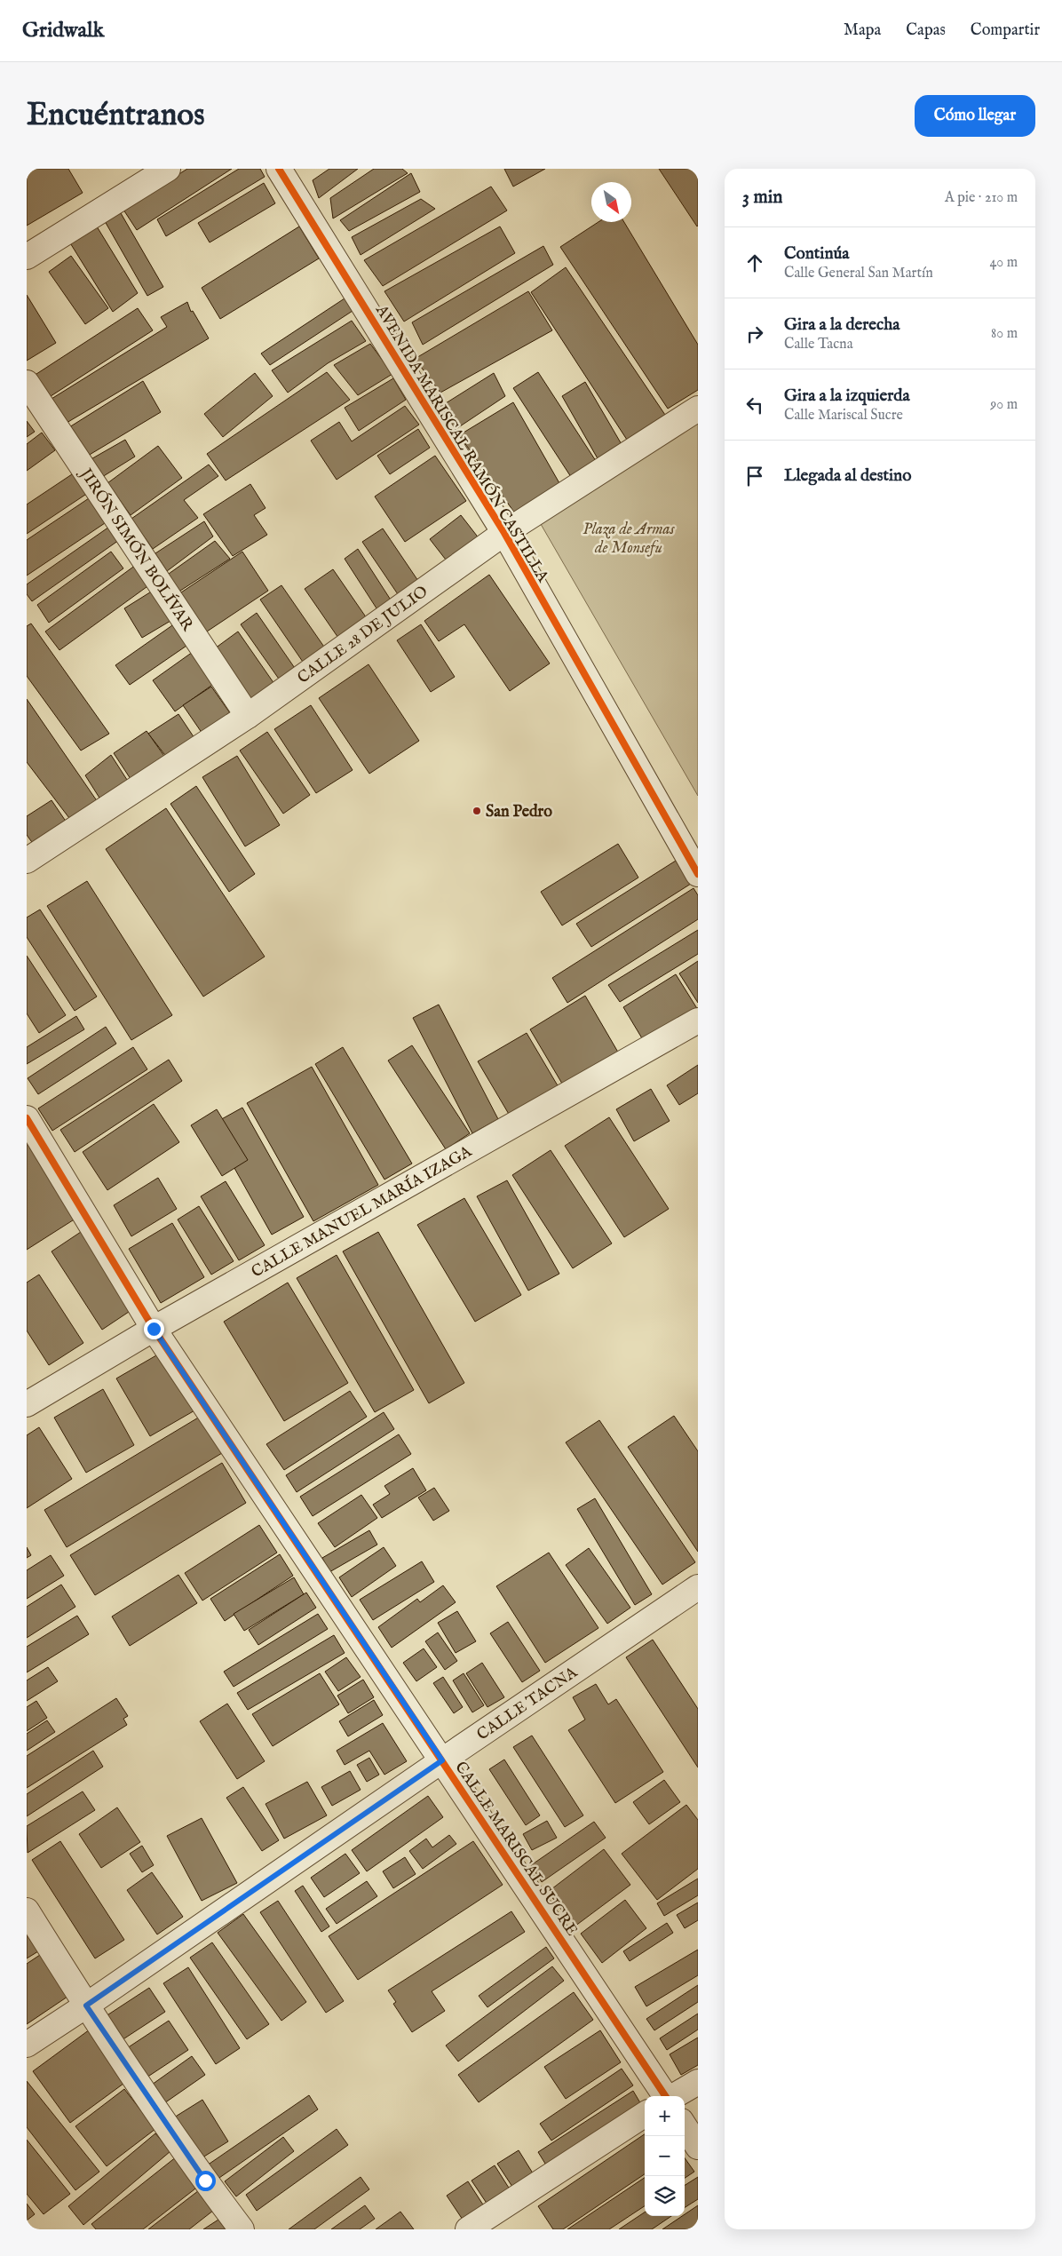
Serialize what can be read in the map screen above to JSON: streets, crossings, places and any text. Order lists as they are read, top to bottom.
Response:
{
  "streets": {
    "street": [
      "AVENIDA MARISCAL RAMÓN CASTILLA",
      "JIRÓN SIMÓN BOLÍVAR",
      "CALLE 28 DE JULIO",
      "CALLE MANUEL MARÍA IZAGA",
      "CALLE TACNA",
      "CALLE MARISCAL SUCRE"
    ]
  },
  "crossings": [
    ["AVENIDA MARISCAL RAMÓN CASTILLA", "CALLE 28 DE JULIO"],
    ["JIRÓN SIMÓN BOLÍVAR", "CALLE 28 DE JULIO"],
    ["CALLE MANUEL MARÍA IZAGA", "CALLE MARISCAL SUCRE"],
    ["CALLE TACNA", "CALLE MARISCAL SUCRE"]
  ],
  "parks": ["Plaza de Armas de Monsefu"],
  "places": ["San Pedro"],
  "north": "bottom right",
  "page": {
    "header": "Gridwalk",
    "nav": ["Mapa", "Capas", "Compartir"],
    "buttons": "Cómo llegar",
    "title": "Encuéntranos",
    "heading": ["3 min", "A pie · 210 m"],
    "list": [
      ["Continúa", "Calle General San Martín", "40 m"],
      ["Gira a la derecha", "Calle Tacna", "80 m"],
      ["Gira a la izquierda", "Calle Mariscal Sucre", "90 m"],
      "Llegada al destino"
    ],
    "map_buttons": ["+", "−"]
  }
}
